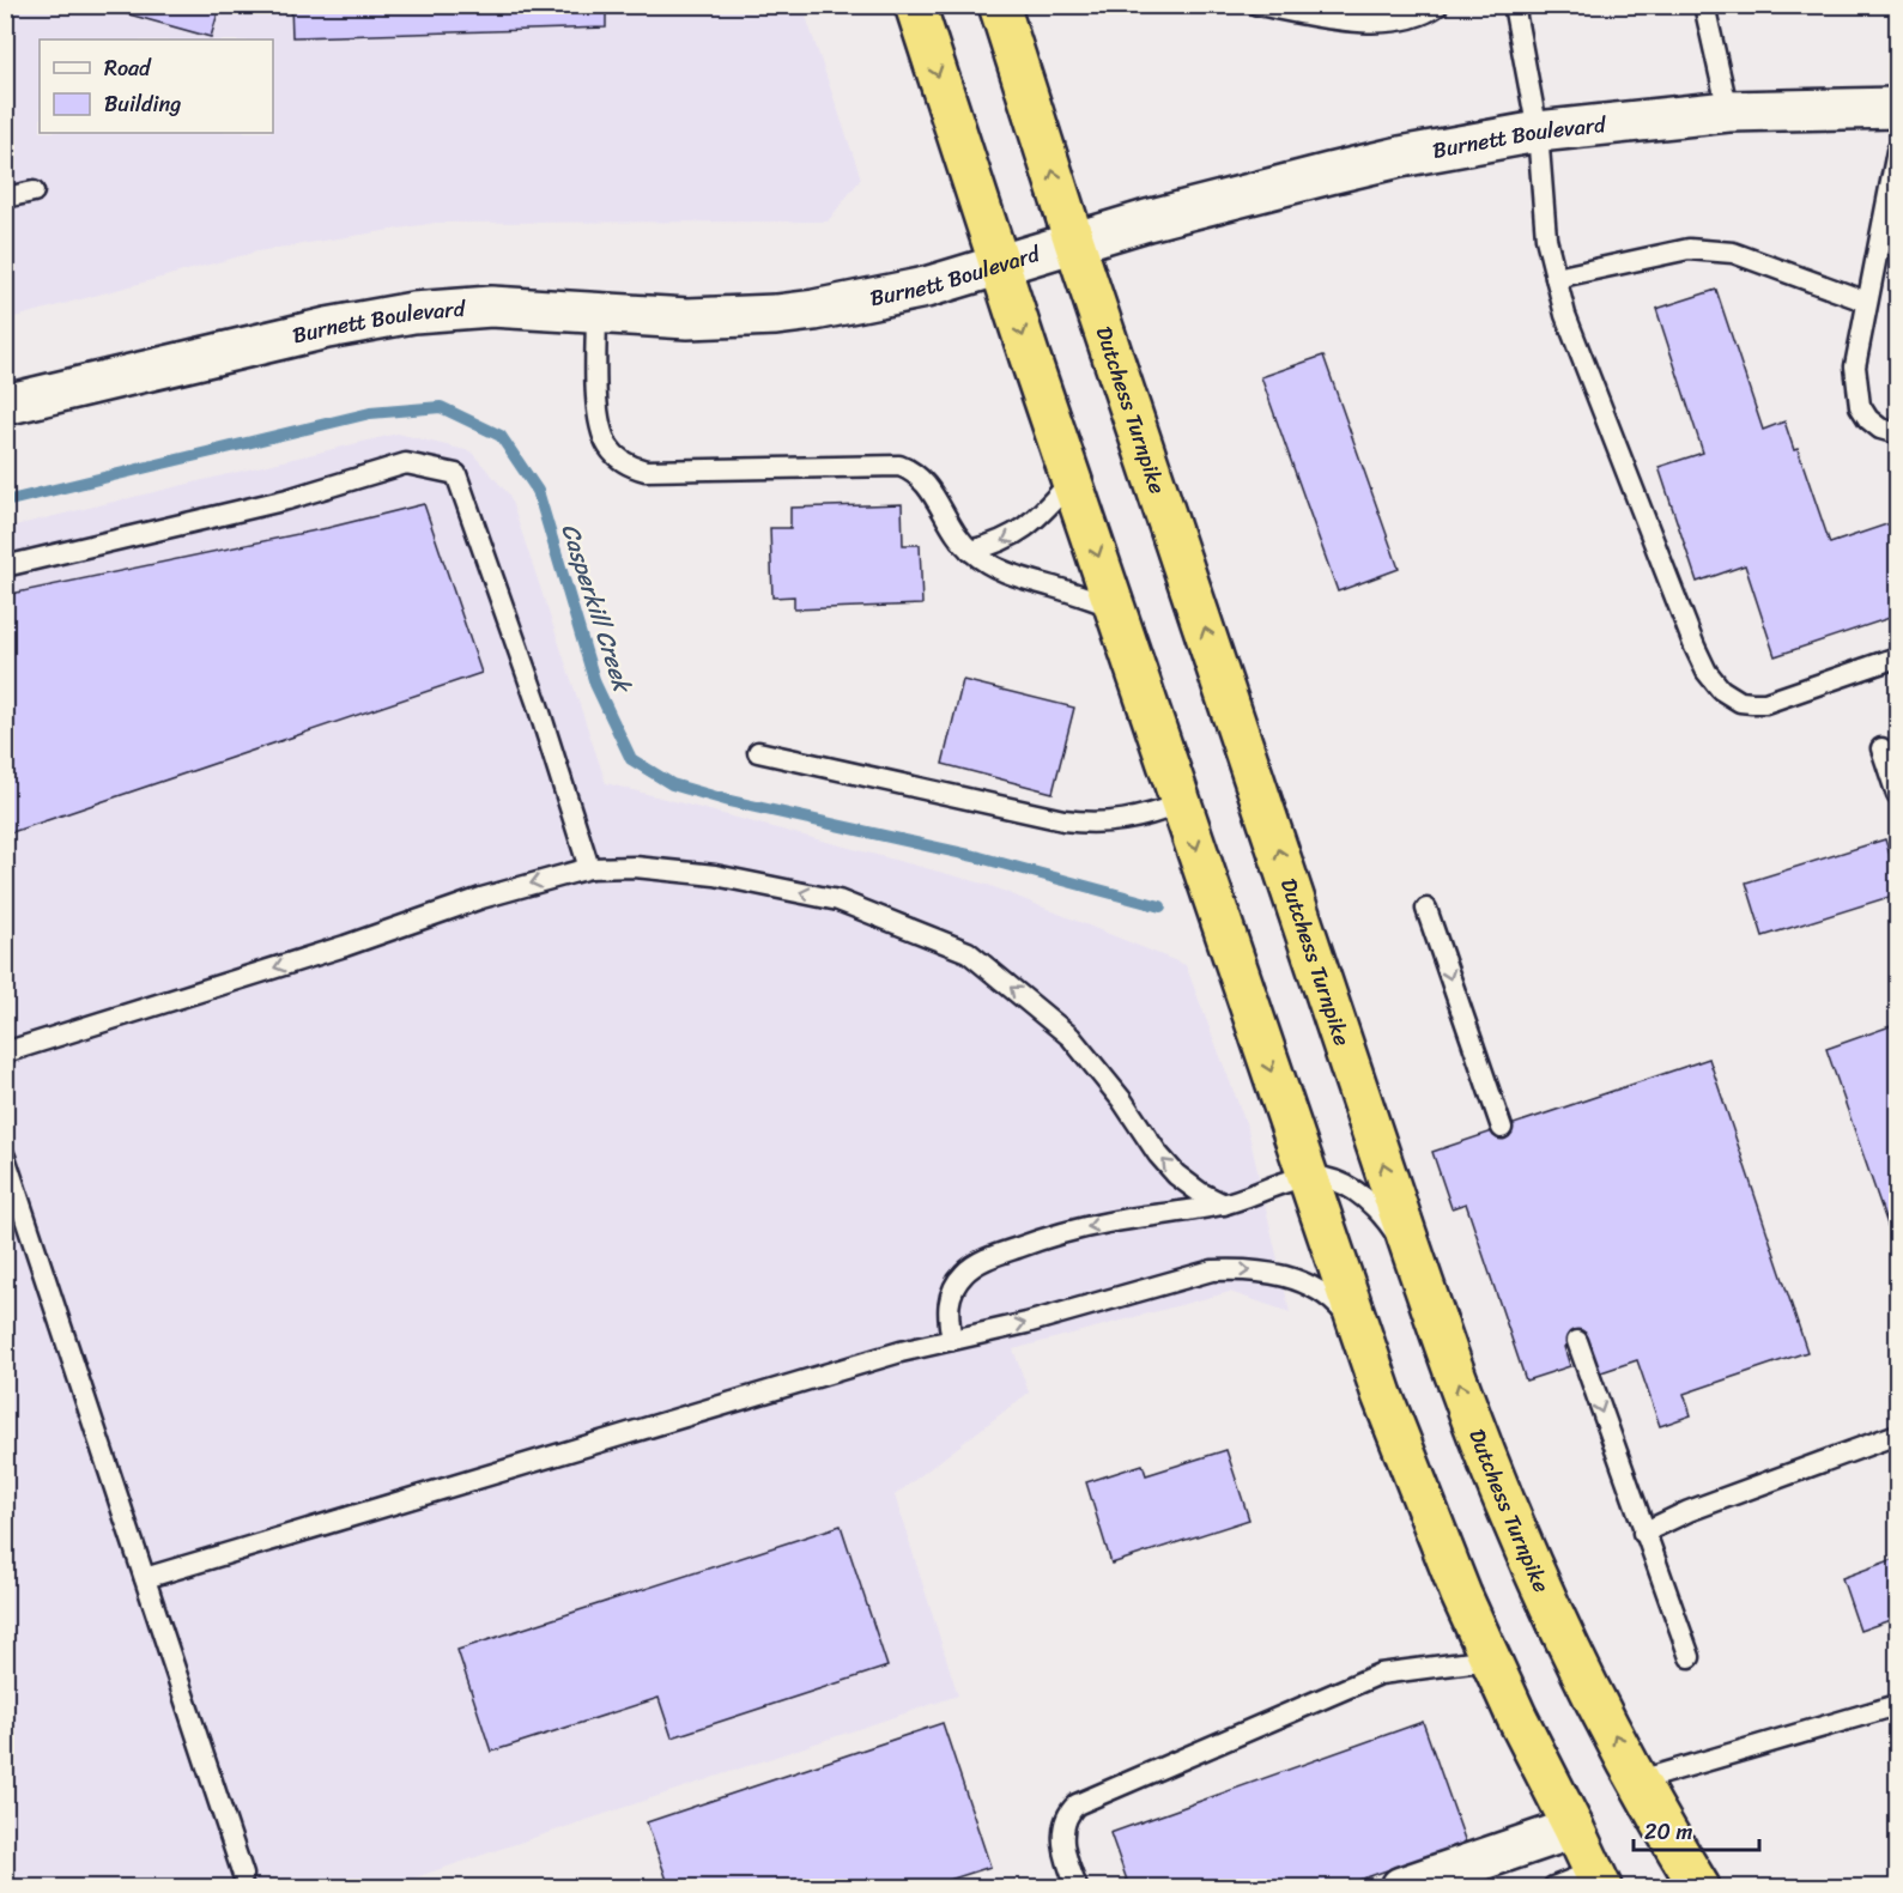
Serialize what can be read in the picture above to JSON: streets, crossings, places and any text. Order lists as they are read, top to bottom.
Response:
{
  "streets": {
    "highway": ["Dutchess Turnpike"],
    "street": ["Burnett Boulevard"]
  },
  "crossings": [
    ["Burnett Boulevard", "Dutchess Turnpike"]
  ],
  "water": ["Casperkill Creek"],
  "legend": ["Road", "Building"],
  "scale_bar": "20 m"
}
